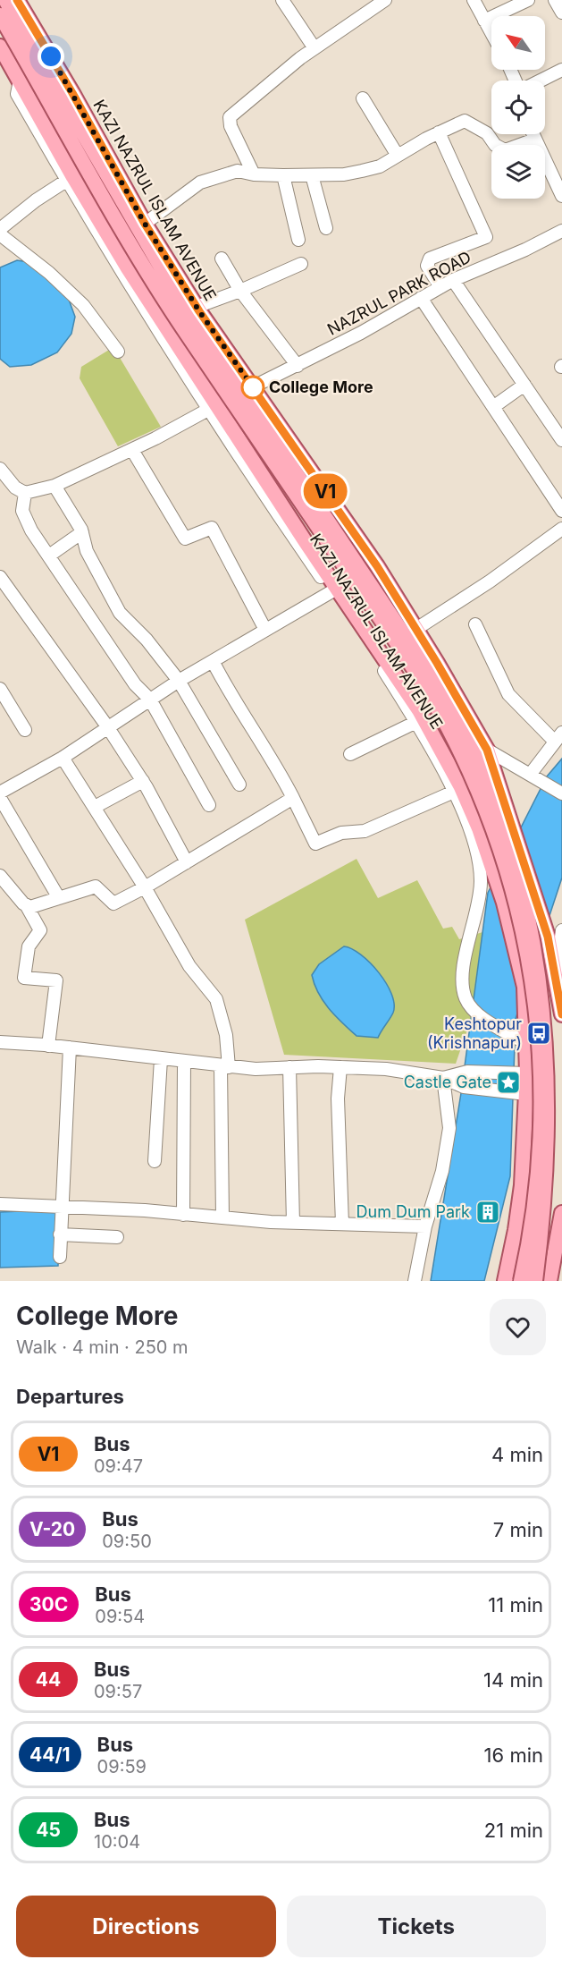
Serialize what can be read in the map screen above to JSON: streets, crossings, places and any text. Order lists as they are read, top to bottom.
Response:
{
  "streets": {
    "main road": ["KAZI NAZRUL ISLAM AVENUE"],
    "street": ["NAZRUL PARK ROAD"]
  },
  "crossings": [
    ["KAZI NAZRUL ISLAM AVENUE", "NAZRUL PARK ROAD"]
  ],
  "places": {
    "other": ["College More"],
    "bus stop": ["Keshtopur (Krishnapur)"],
    "place": ["Castle Gate"],
    "building": ["Dum Dum Park"]
  },
  "lines": ["bus line V1"],
  "north": "top left",
  "page": {
    "on_map": "V1",
    "heading": [
      ["College More", "Walk · 4 min · 250 m"],
      "Departures"
    ],
    "list": [
      {
        "mark": "V1",
        "name": "Bus",
        "note": "09:47",
        "value": "4 min"
      },
      {
        "mark": "V-20",
        "name": "Bus",
        "note": "09:50",
        "value": "7 min"
      },
      {
        "mark": "30C",
        "name": "Bus",
        "note": "09:54",
        "value": "11 min"
      },
      {
        "mark": "44",
        "name": "Bus",
        "note": "09:57",
        "value": "14 min"
      },
      {
        "mark": "44/1",
        "name": "Bus",
        "note": "09:59",
        "value": "16 min"
      },
      {
        "mark": "45",
        "name": "Bus",
        "note": "10:04",
        "value": "21 min"
      }
    ],
    "buttons": ["Directions", "Tickets"]
  }
}
